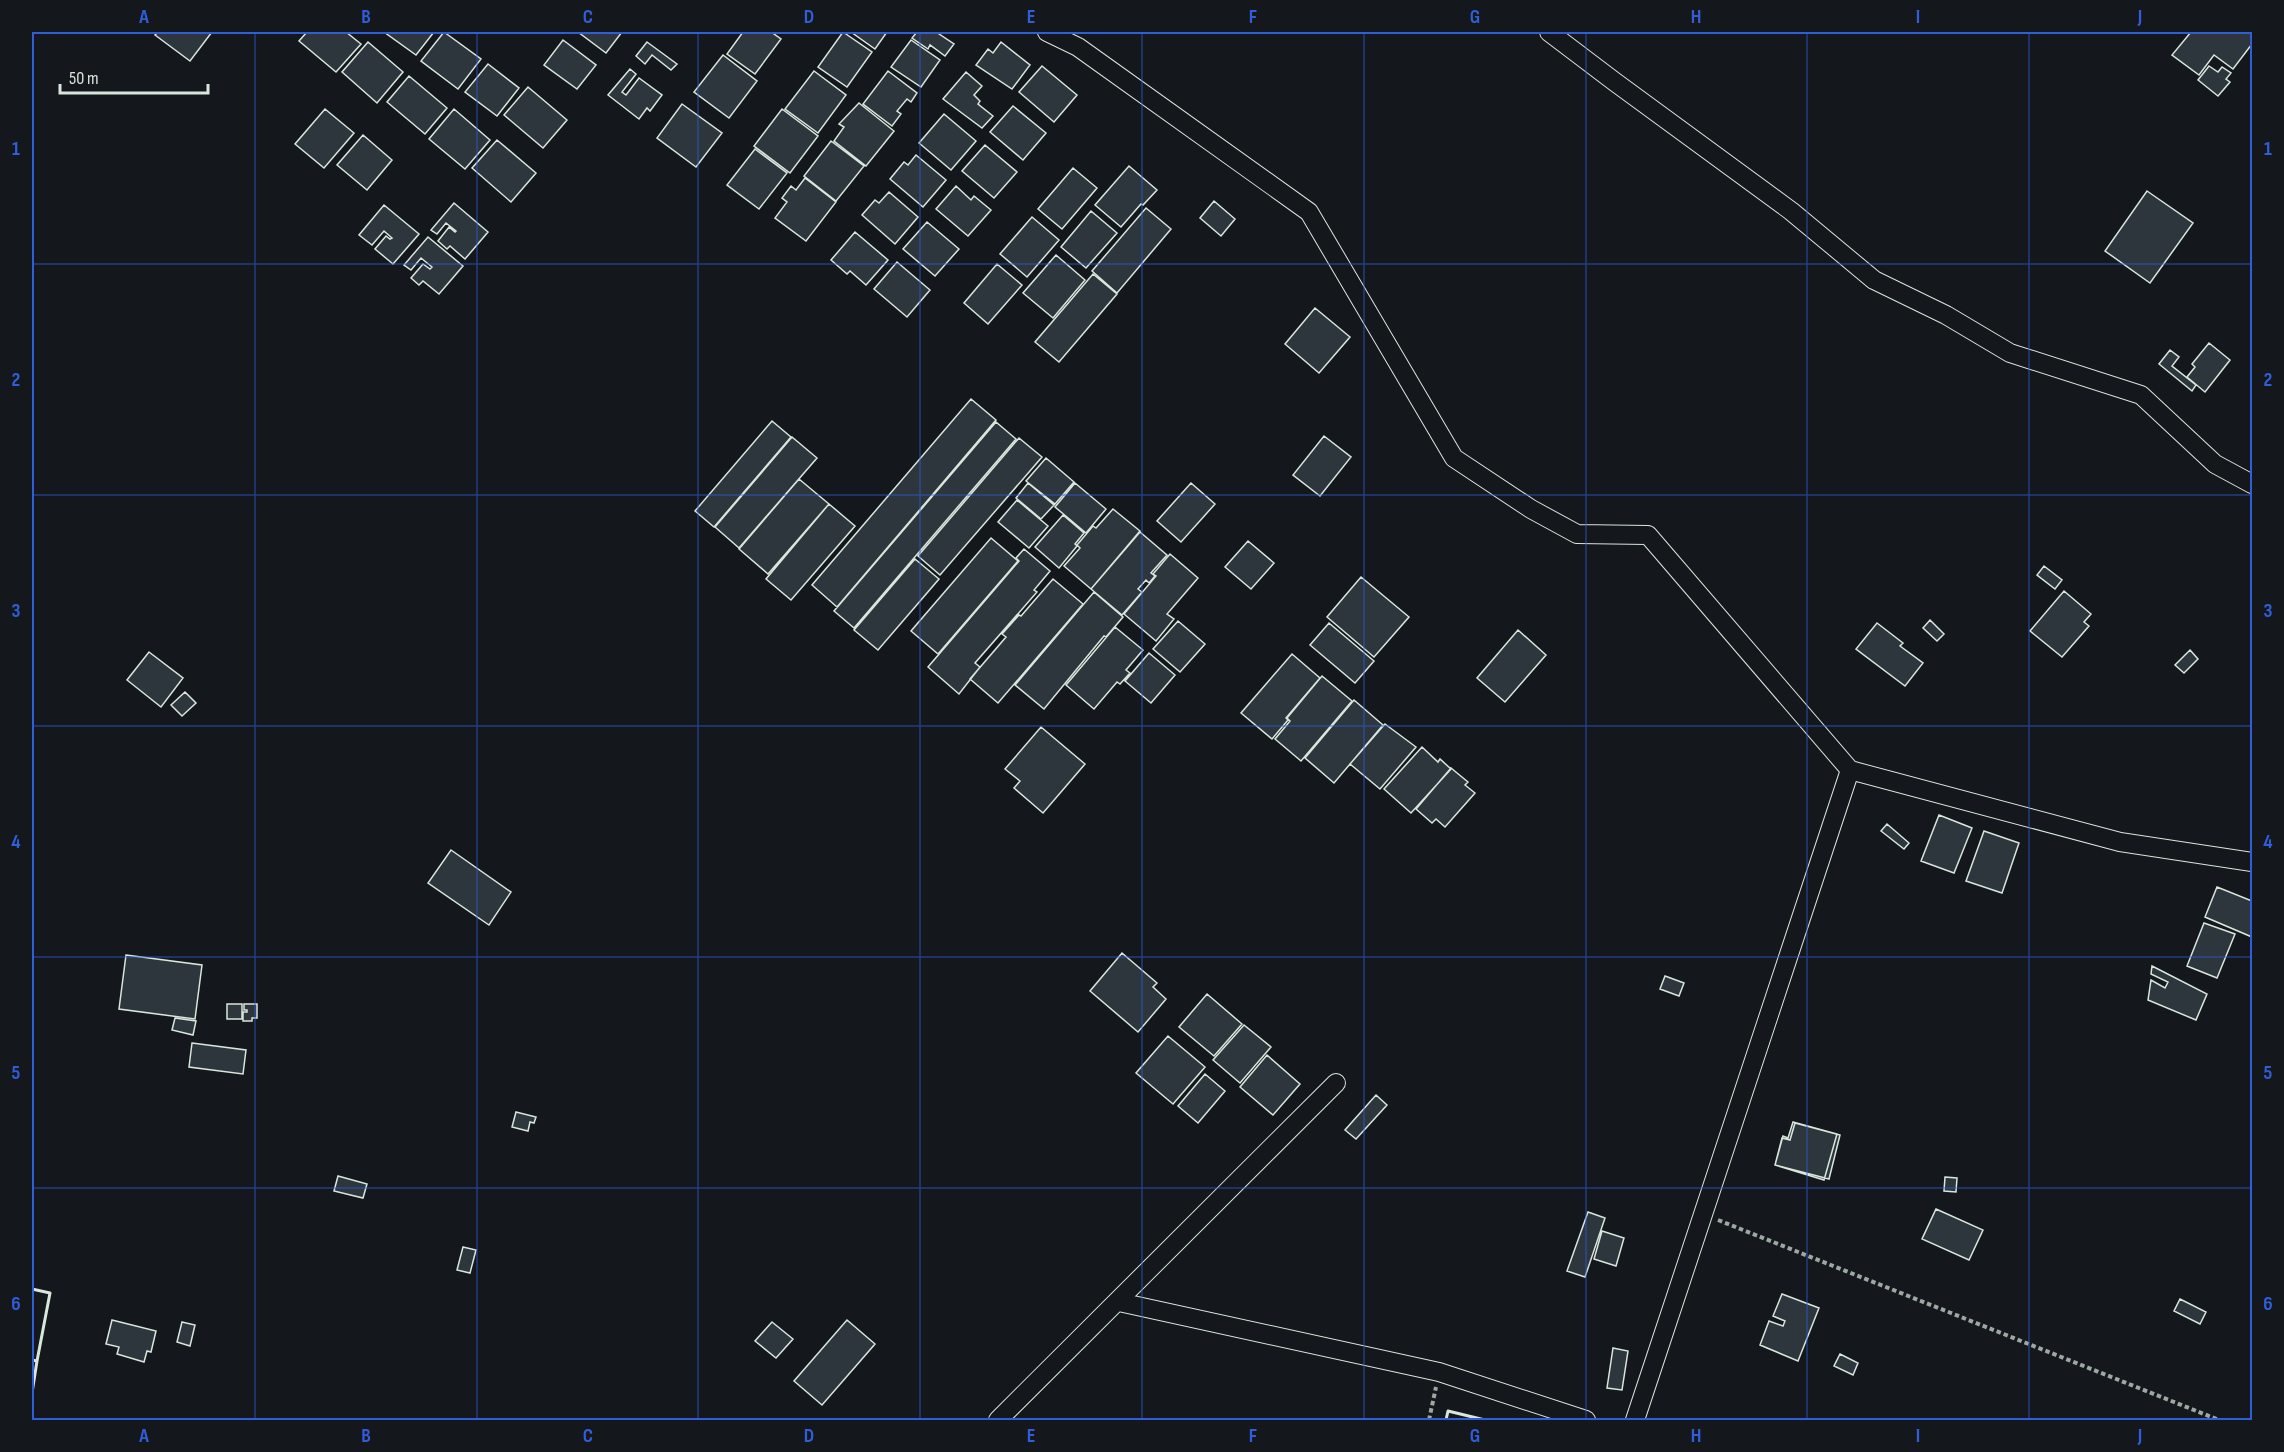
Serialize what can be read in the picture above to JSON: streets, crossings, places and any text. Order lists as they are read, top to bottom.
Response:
{
  "scale_bar": "50 m",
  "grid": {
    "columns": [
      "A",
      "B",
      "C",
      "D",
      "E",
      "F",
      "G",
      "H",
      "I",
      "J"
    ],
    "rows": [
      "1",
      "2",
      "3",
      "4",
      "5",
      "6"
    ]
  }
}
